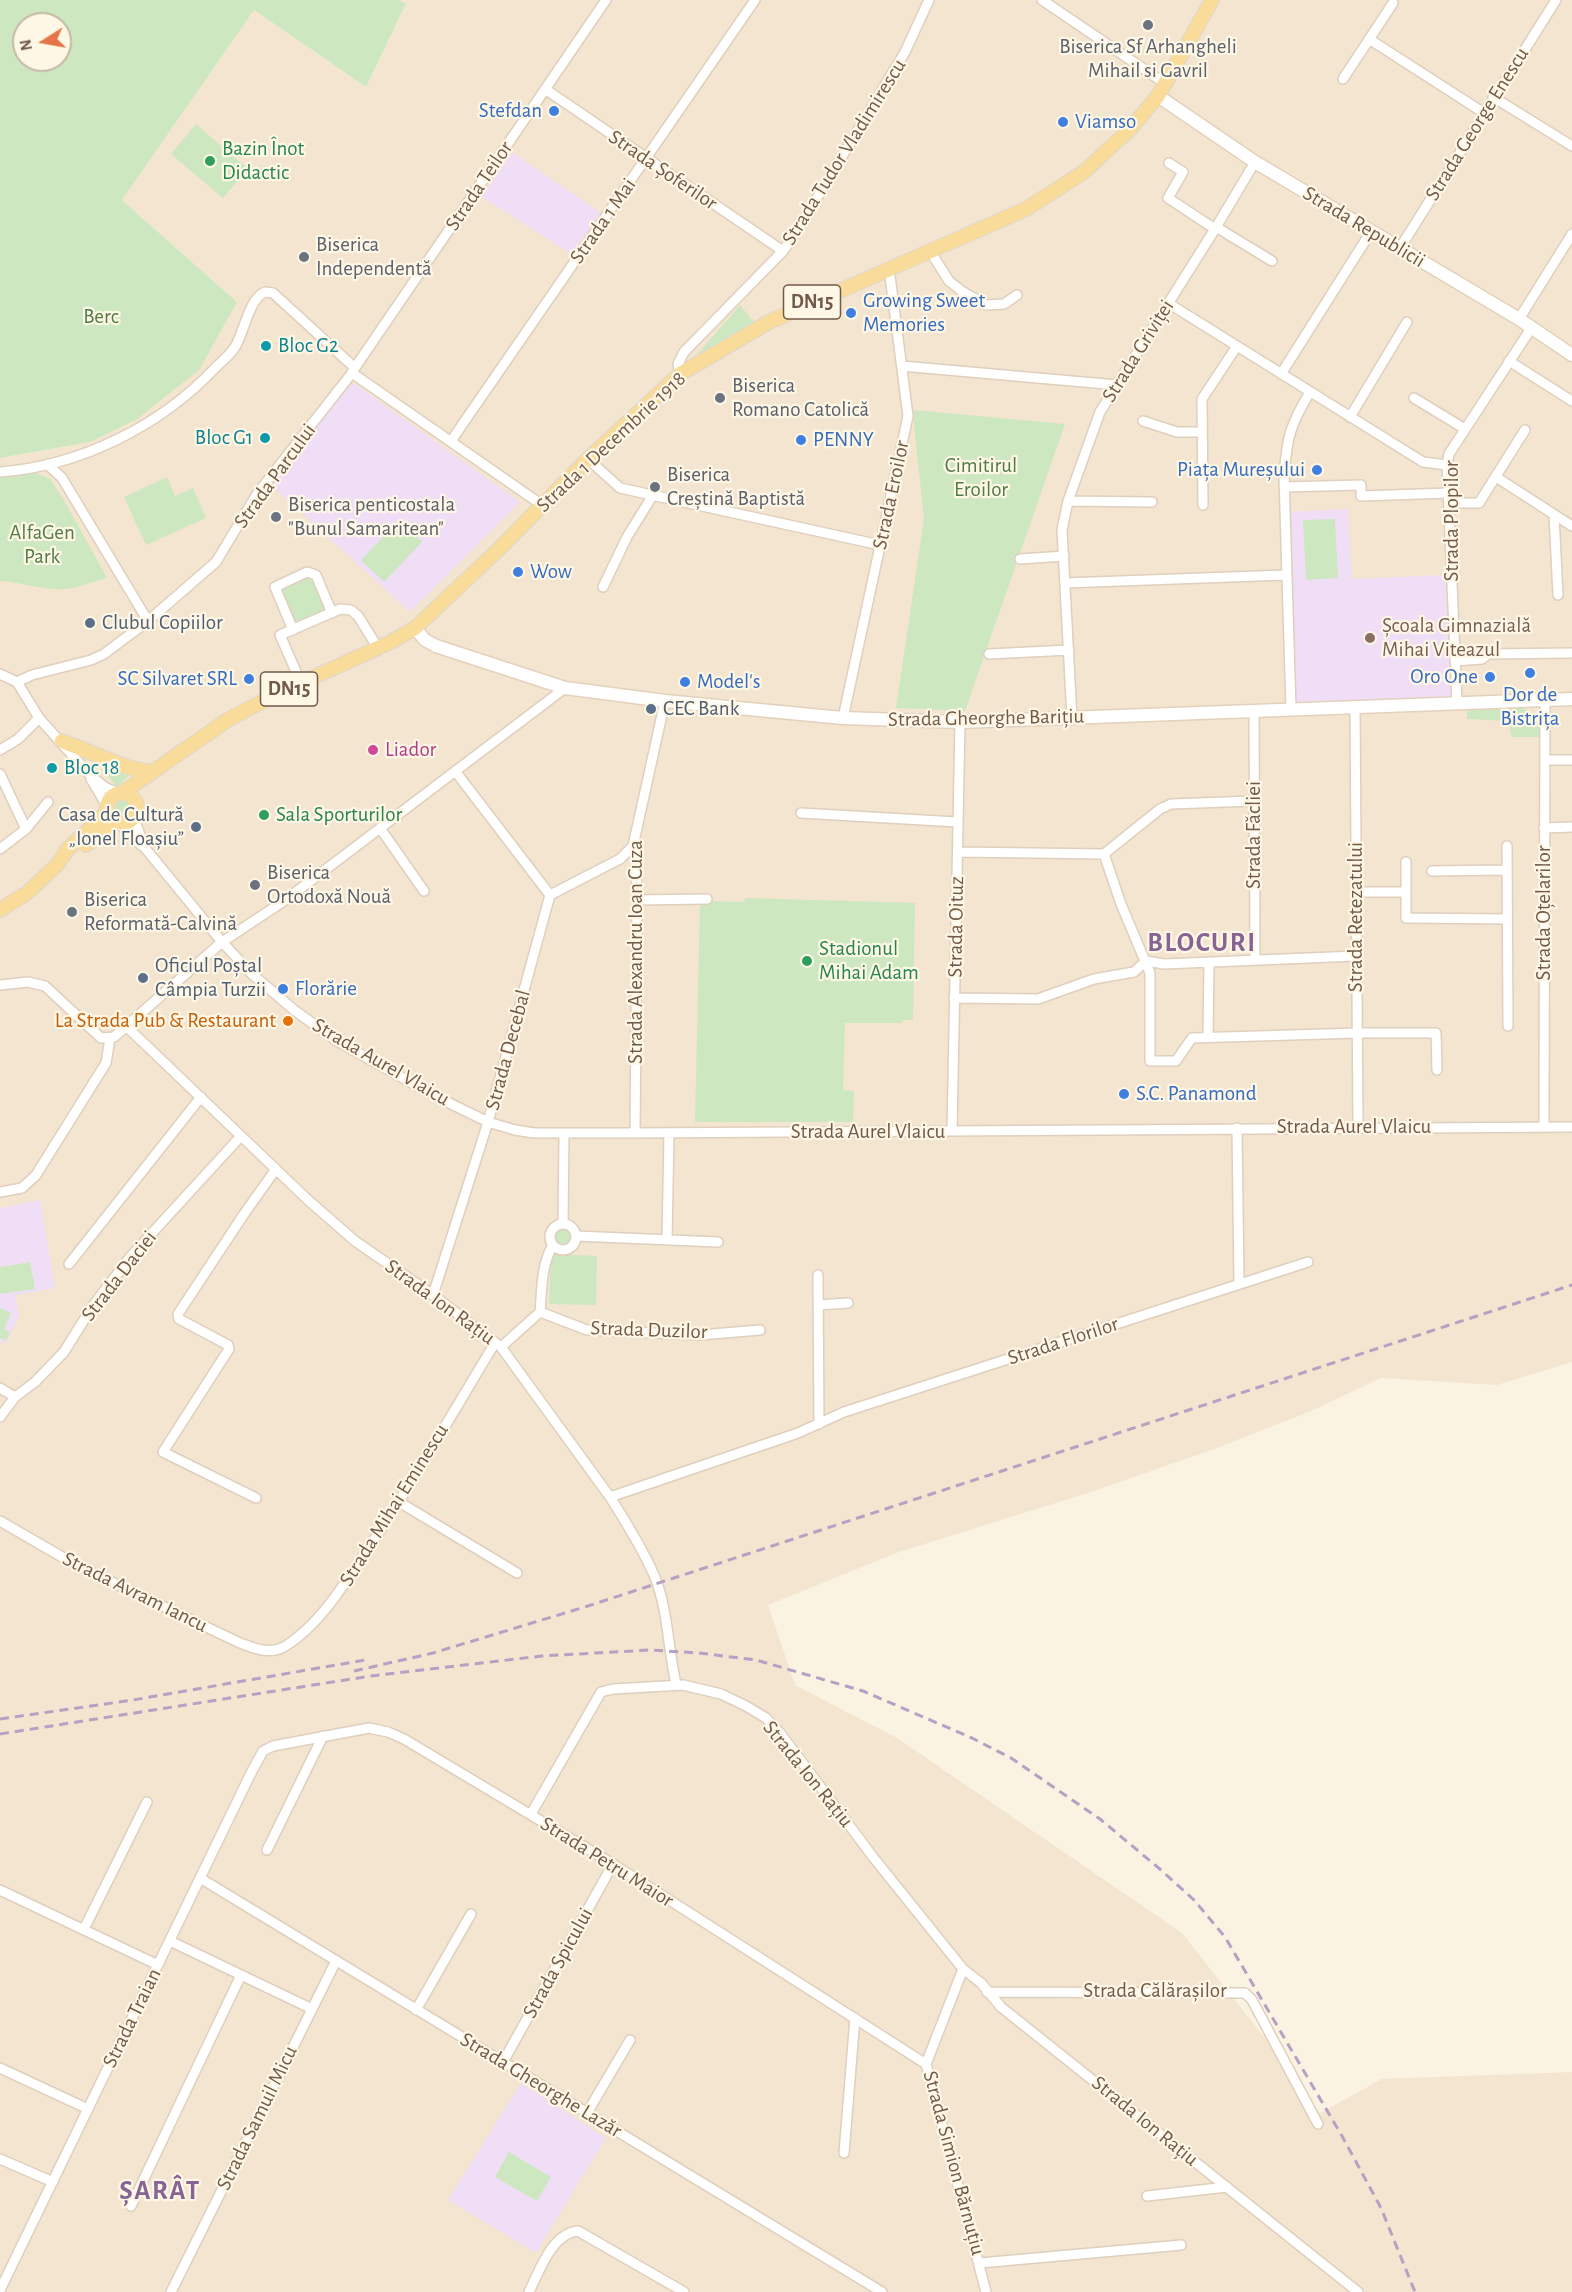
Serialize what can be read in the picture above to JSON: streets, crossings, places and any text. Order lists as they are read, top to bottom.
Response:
{
  "streets": {
    "main road": ["DN15", "Strada 1 Decembrie 1918"],
    "street": [
      "Strada George Enescu",
      "Strada Tudor Vladimirescu",
      "Strada Șoferilor",
      "Strada Teilor",
      "Strada 1 Mai",
      "Strada Republicii",
      "Strada Griviței",
      "Strada Parcului",
      "Strada Eroilor",
      "Strada Plopilor",
      "Strada Gheorghe Barițiu",
      "Strada Făcliei",
      "Strada Oțelarilor",
      "Strada Retezatului",
      "Strada Oituz",
      "Strada Alexandru Ioan Cuza",
      "Strada Decebal",
      "Strada Aurel Vlaicu",
      "Strada Daciei",
      "Strada Ion Rațiu",
      "Strada Duzilor",
      "Strada Florilor",
      "Strada Mihai Eminescu",
      "Strada Avram Iancu",
      "Strada Petru Maior",
      "Strada Spicului",
      "Strada Călărașilor",
      "Strada Traian",
      "Strada Gheorghe Lazăr",
      "Strada Samuil Micu",
      "Strada Simion Bărnuțiu"
    ]
  },
  "crossings": [
    ["Strada George Enescu", "Strada Republicii"],
    ["Strada Tudor Vladimirescu", "Strada Șoferilor"],
    ["Strada Tudor Vladimirescu", "Strada 1 Decembrie 1918"],
    ["Strada Șoferilor", "Strada Teilor"],
    ["Strada Șoferilor", "Strada 1 Mai"],
    ["Strada Teilor", "Strada Parcului"],
    ["Strada Republicii", "Strada Griviței"],
    ["Strada Republicii", "Strada 1 Decembrie 1918"],
    ["Strada Republicii", "Strada Plopilor"],
    ["DN15", "Strada 1 Decembrie 1918"],
    ["Strada Griviței", "Strada Gheorghe Barițiu"],
    ["Strada 1 Decembrie 1918", "Strada Eroilor"],
    ["Strada 1 Decembrie 1918", "Strada Gheorghe Barițiu"],
    ["Strada Eroilor", "Strada Gheorghe Barițiu"],
    ["Strada Plopilor", "Strada Gheorghe Barițiu"],
    ["Strada Gheorghe Barițiu", "Strada Făcliei"],
    ["Strada Gheorghe Barițiu", "Strada Oțelarilor"],
    ["Strada Gheorghe Barițiu", "Strada Retezatului"],
    ["Strada Gheorghe Barițiu", "Strada Oituz"],
    ["Strada Gheorghe Barițiu", "Strada Alexandru Ioan Cuza"],
    ["Strada Oțelarilor", "Strada Aurel Vlaicu"],
    ["Strada Retezatului", "Strada Aurel Vlaicu"],
    ["Strada Oituz", "Strada Aurel Vlaicu"],
    ["Strada Alexandru Ioan Cuza", "Strada Aurel Vlaicu"],
    ["Strada Decebal", "Strada Aurel Vlaicu"],
    ["Strada Decebal", "Strada Ion Rațiu"],
    ["Strada Daciei", "Strada Ion Rațiu"],
    ["Strada Ion Rațiu", "Strada Florilor"],
    ["Strada Ion Rațiu", "Strada Mihai Eminescu"],
    ["Strada Ion Rațiu", "Strada Călărașilor"],
    ["Strada Ion Rațiu", "Strada Simion Bărnuțiu"],
    ["Strada Duzilor", "Strada Mihai Eminescu"],
    ["Strada Mihai Eminescu", "Strada Avram Iancu"],
    ["Strada Petru Maior", "Strada Spicului"],
    ["Strada Petru Maior", "Strada Traian"],
    ["Strada Petru Maior", "Strada Simion Bărnuțiu"],
    ["Strada Spicului", "Strada Gheorghe Lazăr"],
    ["Strada Traian", "Strada Gheorghe Lazăr"],
    ["Strada Gheorghe Lazăr", "Strada Samuil Micu"]
  ],
  "districts": ["BLOCURI", "ȘARÂT"],
  "parks": ["Berc", "Cimitirul Eroilor", "AlfaGen Park"],
  "places": [
    "Biserica Sf Arhangheli Mihail si Gavril",
    "Stefdan",
    "Viamso",
    "Bazin Înot Didactic",
    "Biserica Independentă",
    "Growing Sweet Memories",
    "Bloc G2",
    "Biserica Romano Catolică",
    "Bloc G1",
    "PENNY",
    "Piața Mureșului",
    "Biserica Creștină Baptistă",
    "Biserica penticostala \"Bunul Samaritean\"",
    "Wow",
    "Clubul Copiilor",
    "Școala Gimnazială Mihai Viteazul",
    "Dor de Bistrița",
    "Oro One",
    "SC Silvaret SRL",
    "Model's",
    "CEC Bank",
    "Liador",
    "Bloc 18",
    "Sala Sporturilor",
    "Casa de Cultură „Ionel Floașiu”",
    "Biserica Ortodoxă Nouă",
    "Biserica Reformată-Calvină",
    "Stadionul Mihai Adam",
    "Oficiul Poștal Câmpia Turzii",
    "Florărie",
    "La Strada Pub & Restaurant",
    "S.C. Panamond"
  ],
  "north": "left"
}
